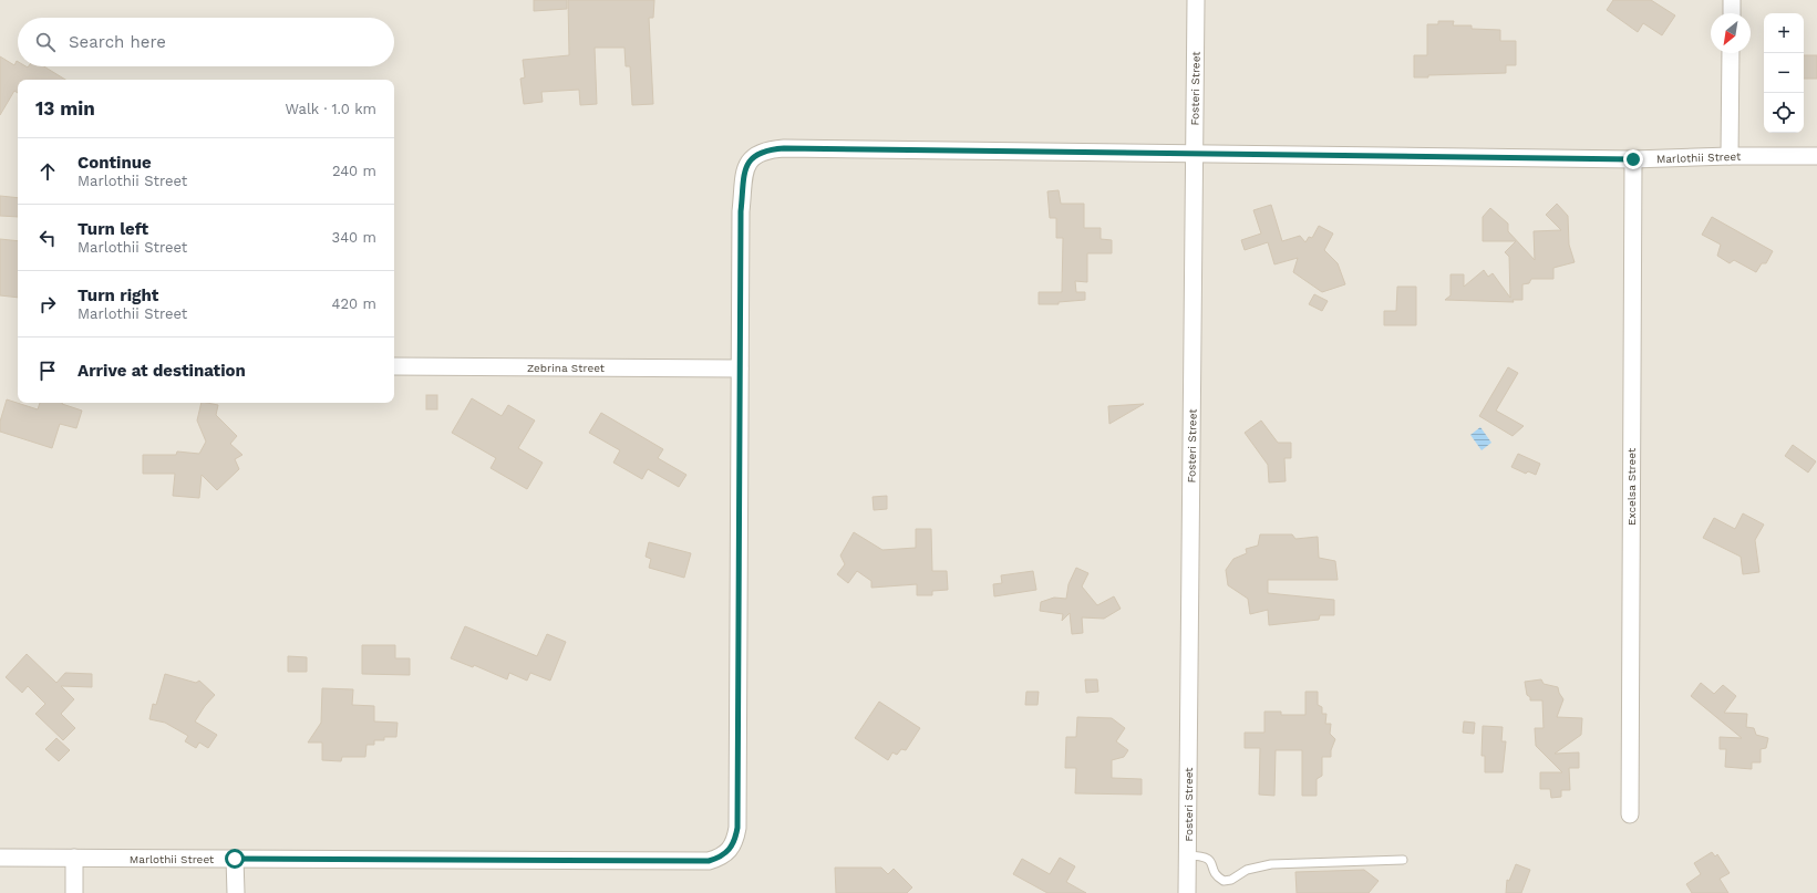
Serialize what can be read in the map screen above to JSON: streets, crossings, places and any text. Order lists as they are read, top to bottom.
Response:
{
  "streets": {
    "street": [
      "Fosteri Street",
      "Marlothii Street",
      "Zebrina Street",
      "Excelsa Street"
    ]
  },
  "crossings": [
    ["Fosteri Street", "Marlothii Street"],
    ["Marlothii Street", "Zebrina Street"],
    ["Marlothii Street", "Excelsa Street"]
  ],
  "north": "bottom left",
  "page": {
    "map_buttons": ["+", "−"],
    "search": "Search here",
    "heading": ["13 min", "Walk · 1.0 km"],
    "list": [
      ["Continue", "Marlothii Street", "240 m"],
      ["Turn left", "Marlothii Street", "340 m"],
      ["Turn right", "Marlothii Street", "420 m"],
      "Arrive at destination"
    ]
  }
}
